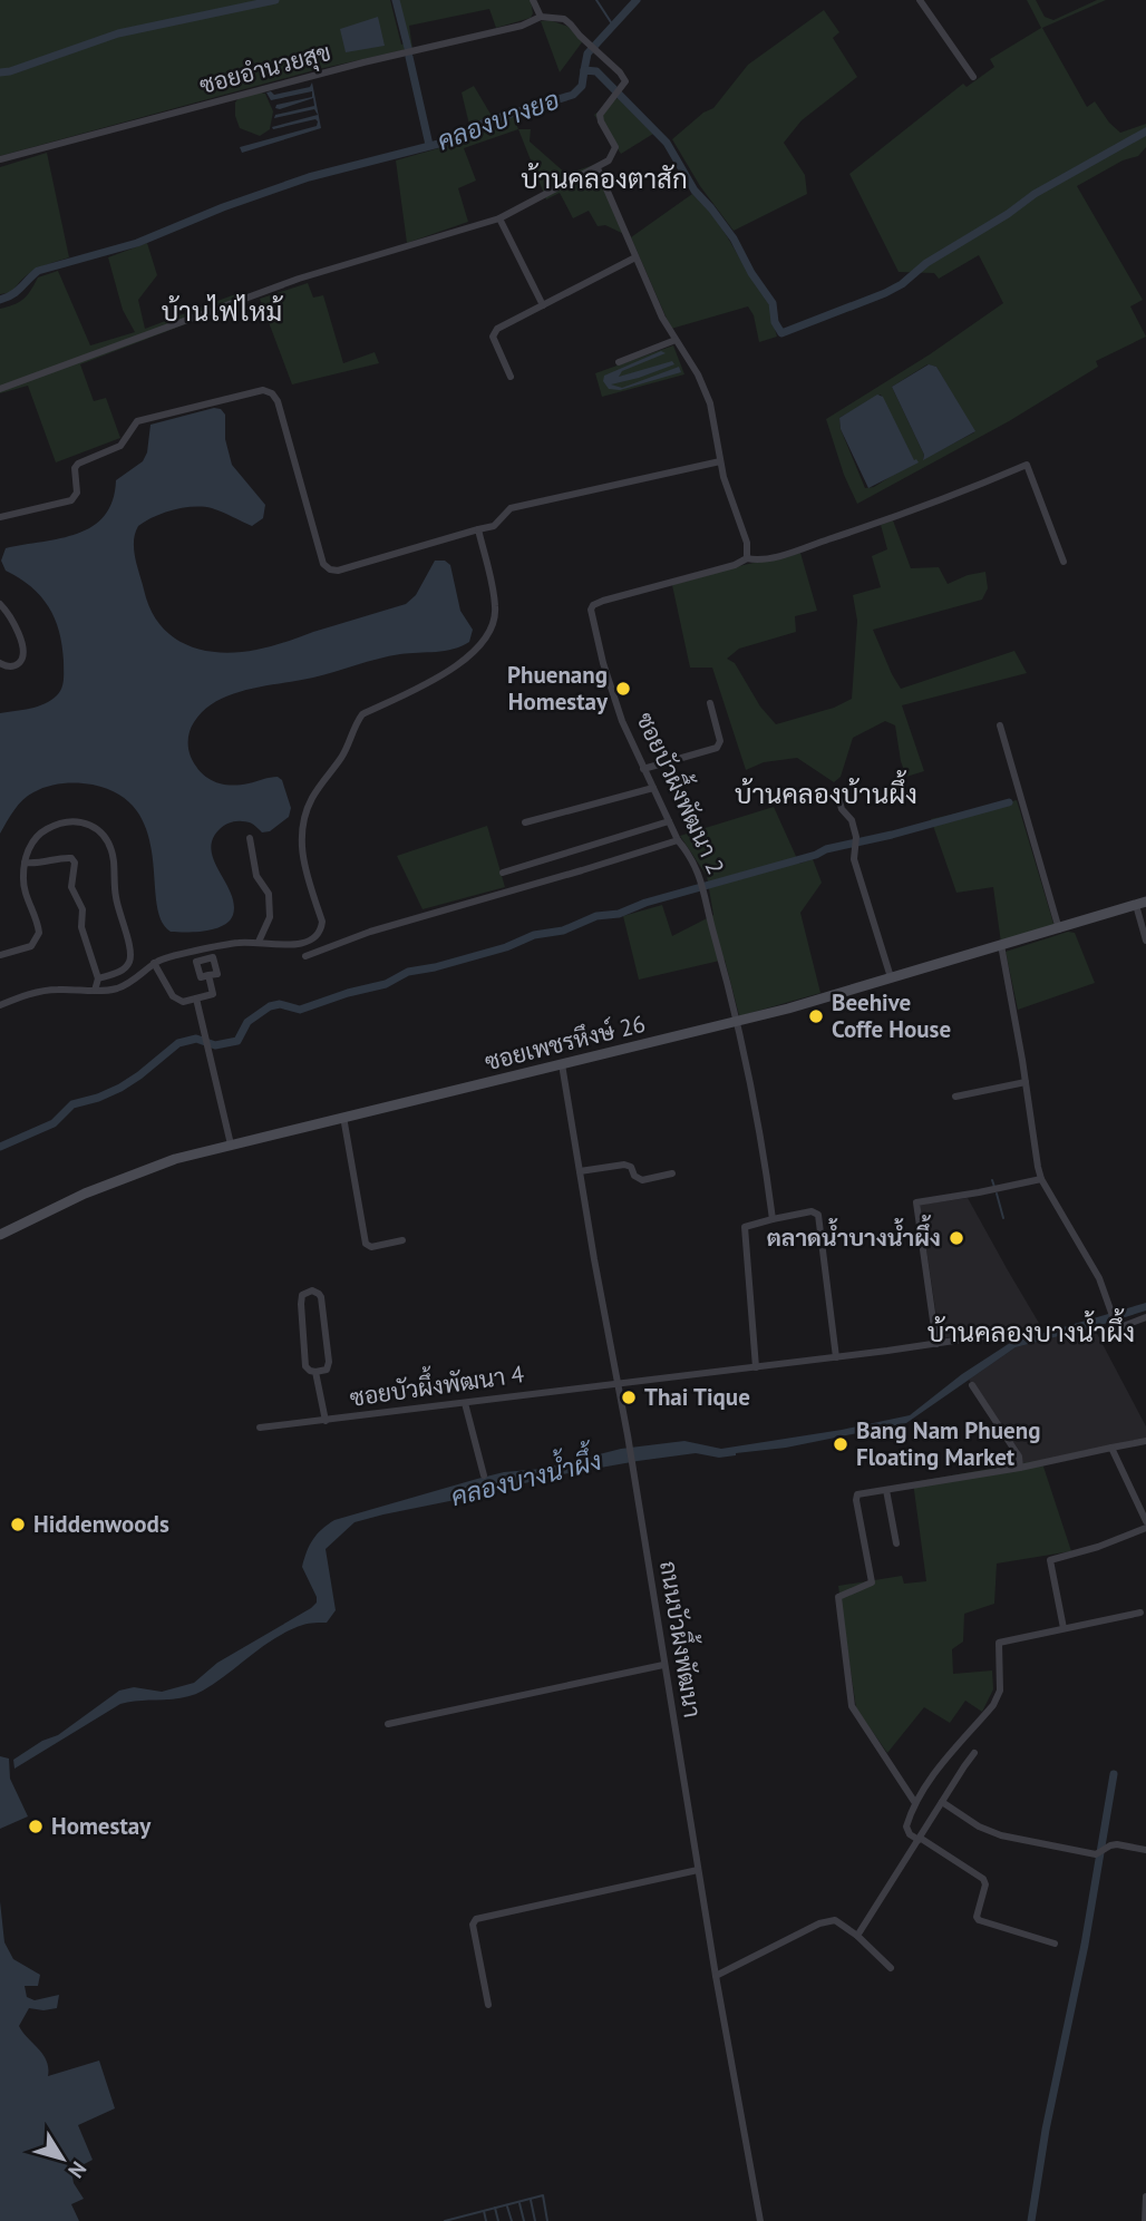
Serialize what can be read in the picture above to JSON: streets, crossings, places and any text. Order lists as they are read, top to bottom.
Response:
{
  "streets": {
    "street": [
      "ซอยอำนวยสุข",
      "ซอยบัวผึ้งพัฒนา 2",
      "ซอยเพชรหึงษ์ 26",
      "ซอยบัวผึ้งพัฒนา 4",
      "ถนนบัวผึ้งพัฒนา"
    ]
  },
  "crossings": [
    ["ซอยบัวผึ้งพัฒนา 2", "ซอยเพชรหึงษ์ 26"],
    ["ซอยเพชรหึงษ์ 26", "ถนนบัวผึ้งพัฒนา"],
    ["ซอยบัวผึ้งพัฒนา 4", "ถนนบัวผึ้งพัฒนา"]
  ],
  "districts": [
    "บ้านคลองตาสัก",
    "บ้านไฟไหม้",
    "บ้านคลองบ้านผึ้ง",
    "บ้านคลองบางน้ำผึ้ง"
  ],
  "water": ["คลองบางยอ", "คลองบางน้ำผึ้ง"],
  "places": [
    "Phuenang Homestay",
    "Beehive Coffe House",
    "ตลาดน้ำบางน้ำผึ้ง",
    "Thai Tique",
    "Bang Nam Phueng Floating Market",
    "Hiddenwoods",
    "Homestay"
  ],
  "north": "bottom right"
}
